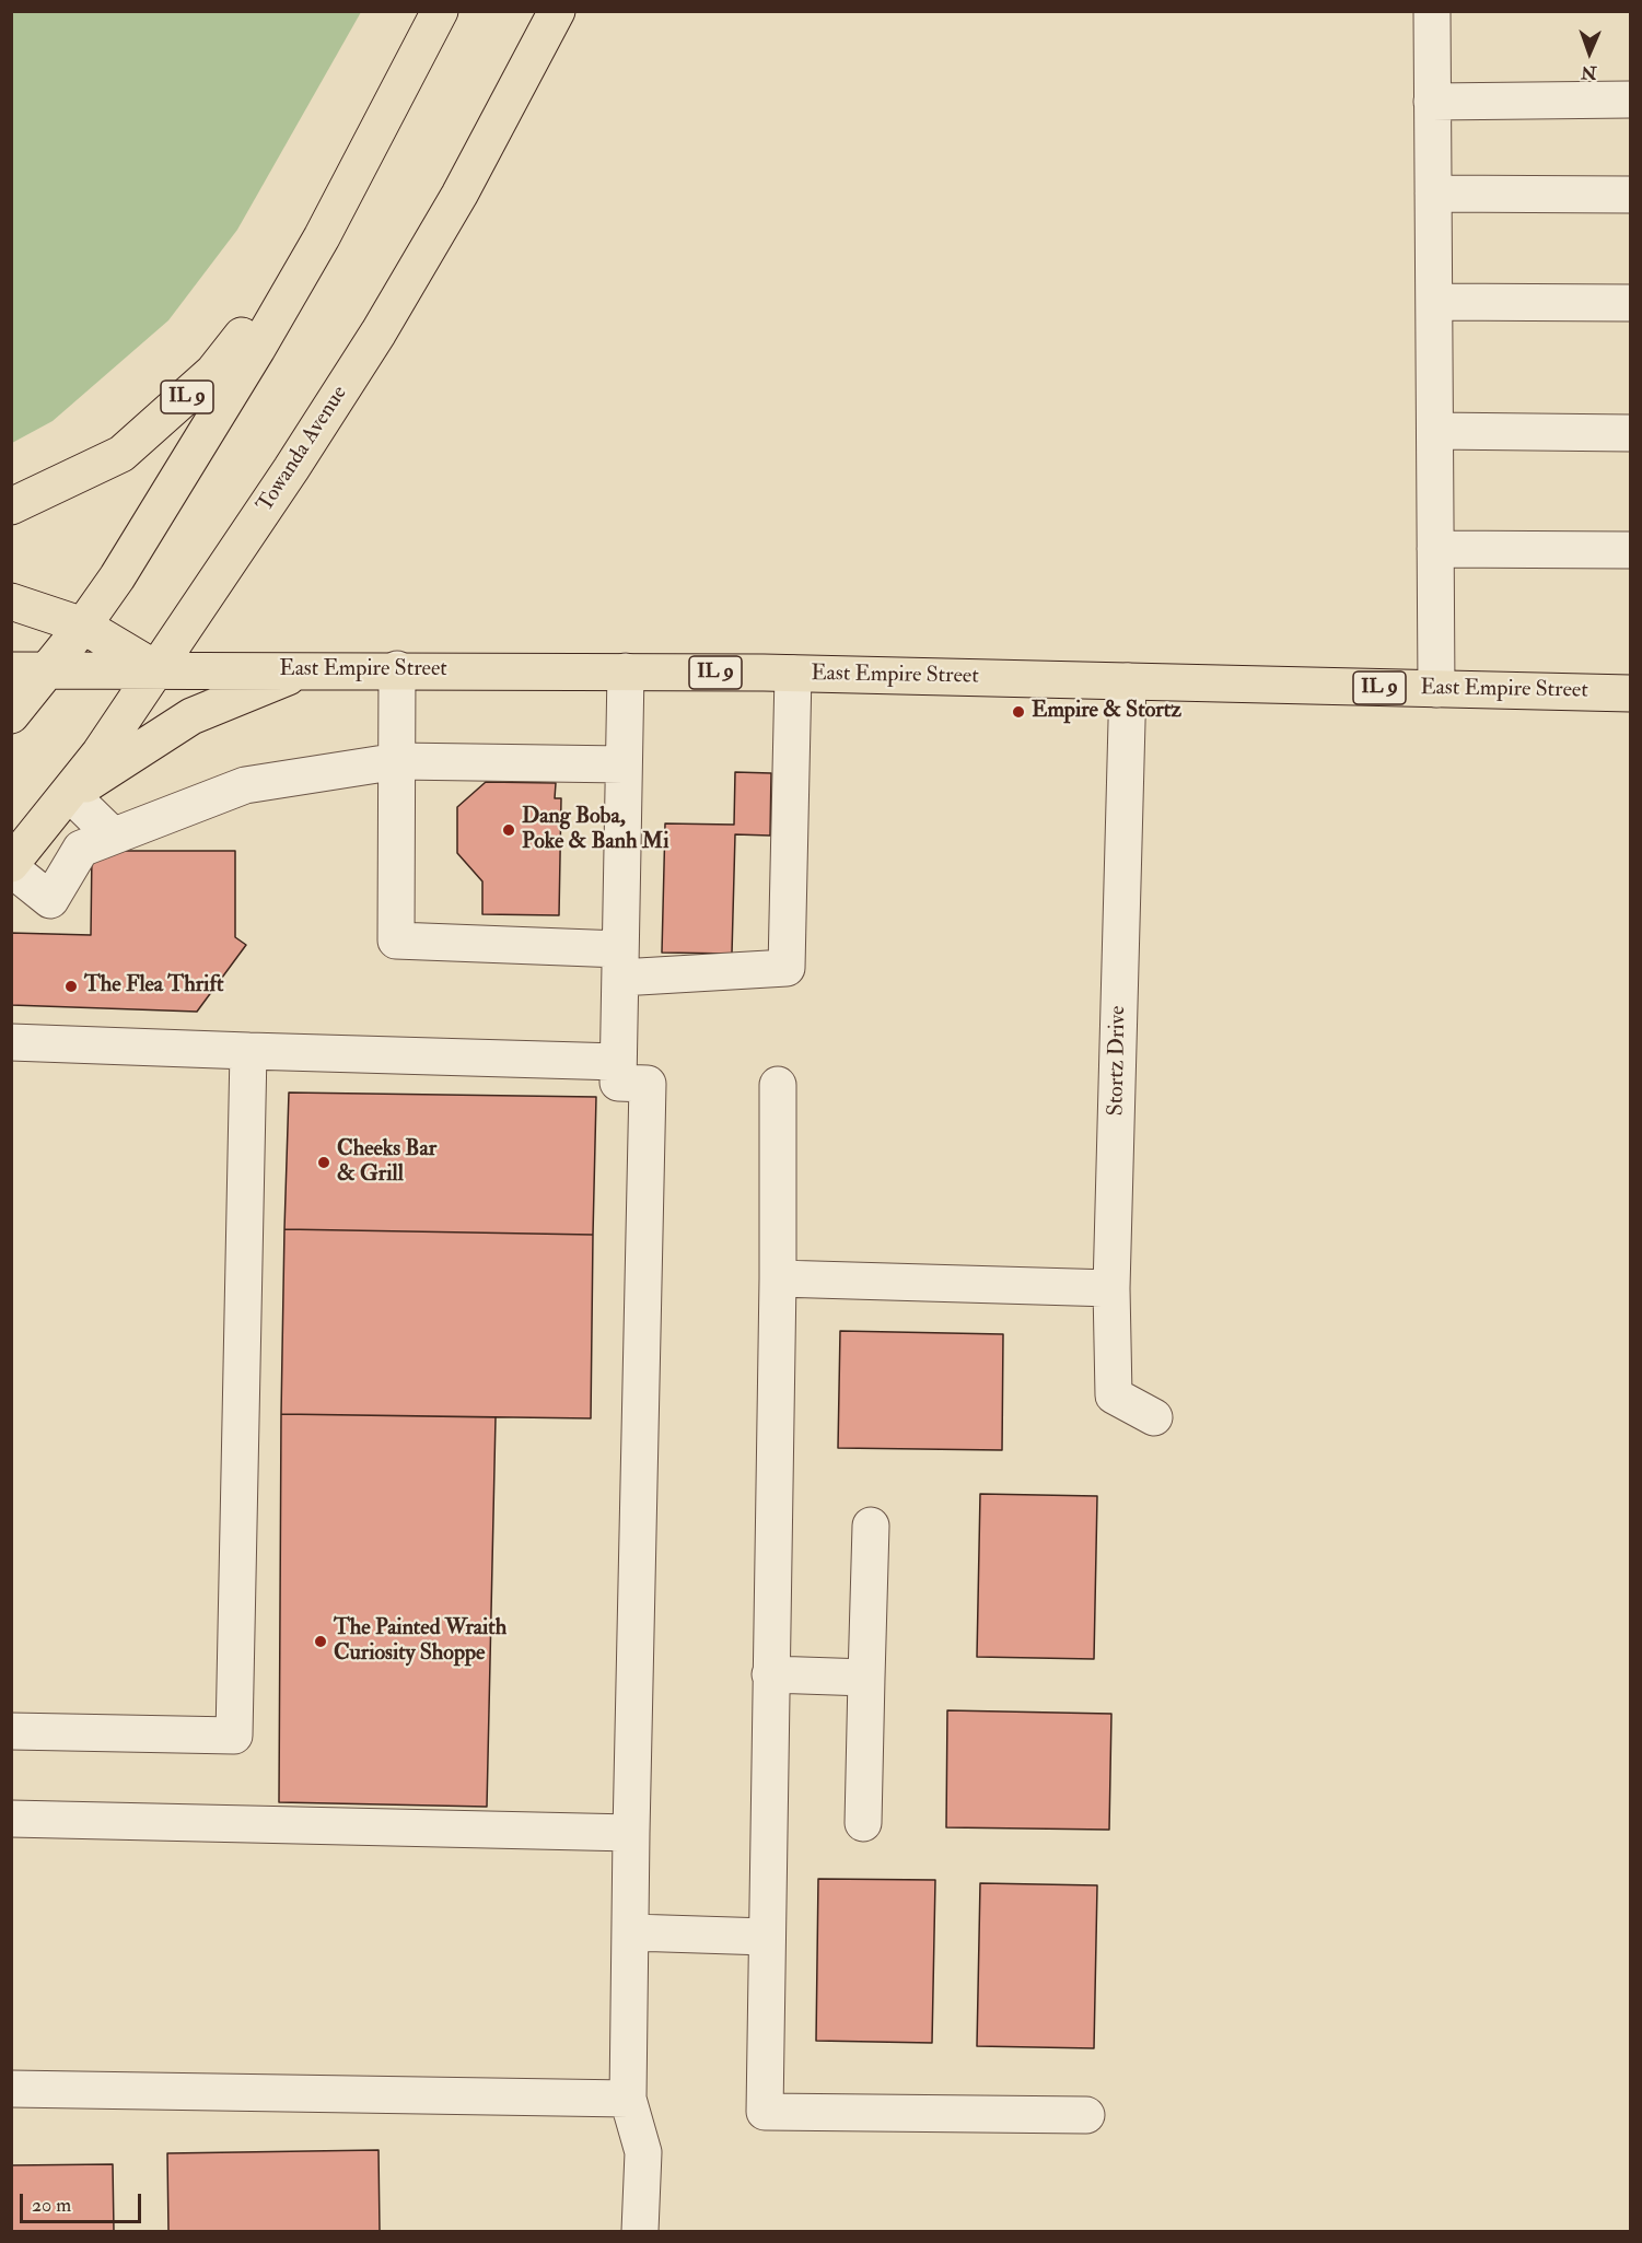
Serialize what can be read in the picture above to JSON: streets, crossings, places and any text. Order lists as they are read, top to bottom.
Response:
{
  "streets": {
    "main road": ["IL 9", "Towanda Avenue", "East Empire Street"],
    "street": ["Stortz Drive"]
  },
  "crossings": [
    ["Towanda Avenue", "East Empire Street"],
    ["East Empire Street", "Stortz Drive"]
  ],
  "places": [
    "Empire & Stortz",
    "Dang Boba, Poke & Banh Mi",
    "The Flea Thrift",
    "Cheeks Bar & Grill",
    "The Painted Wraith Curiosity Shoppe"
  ],
  "scale_bar": "20 m",
  "north": "bottom"
}
